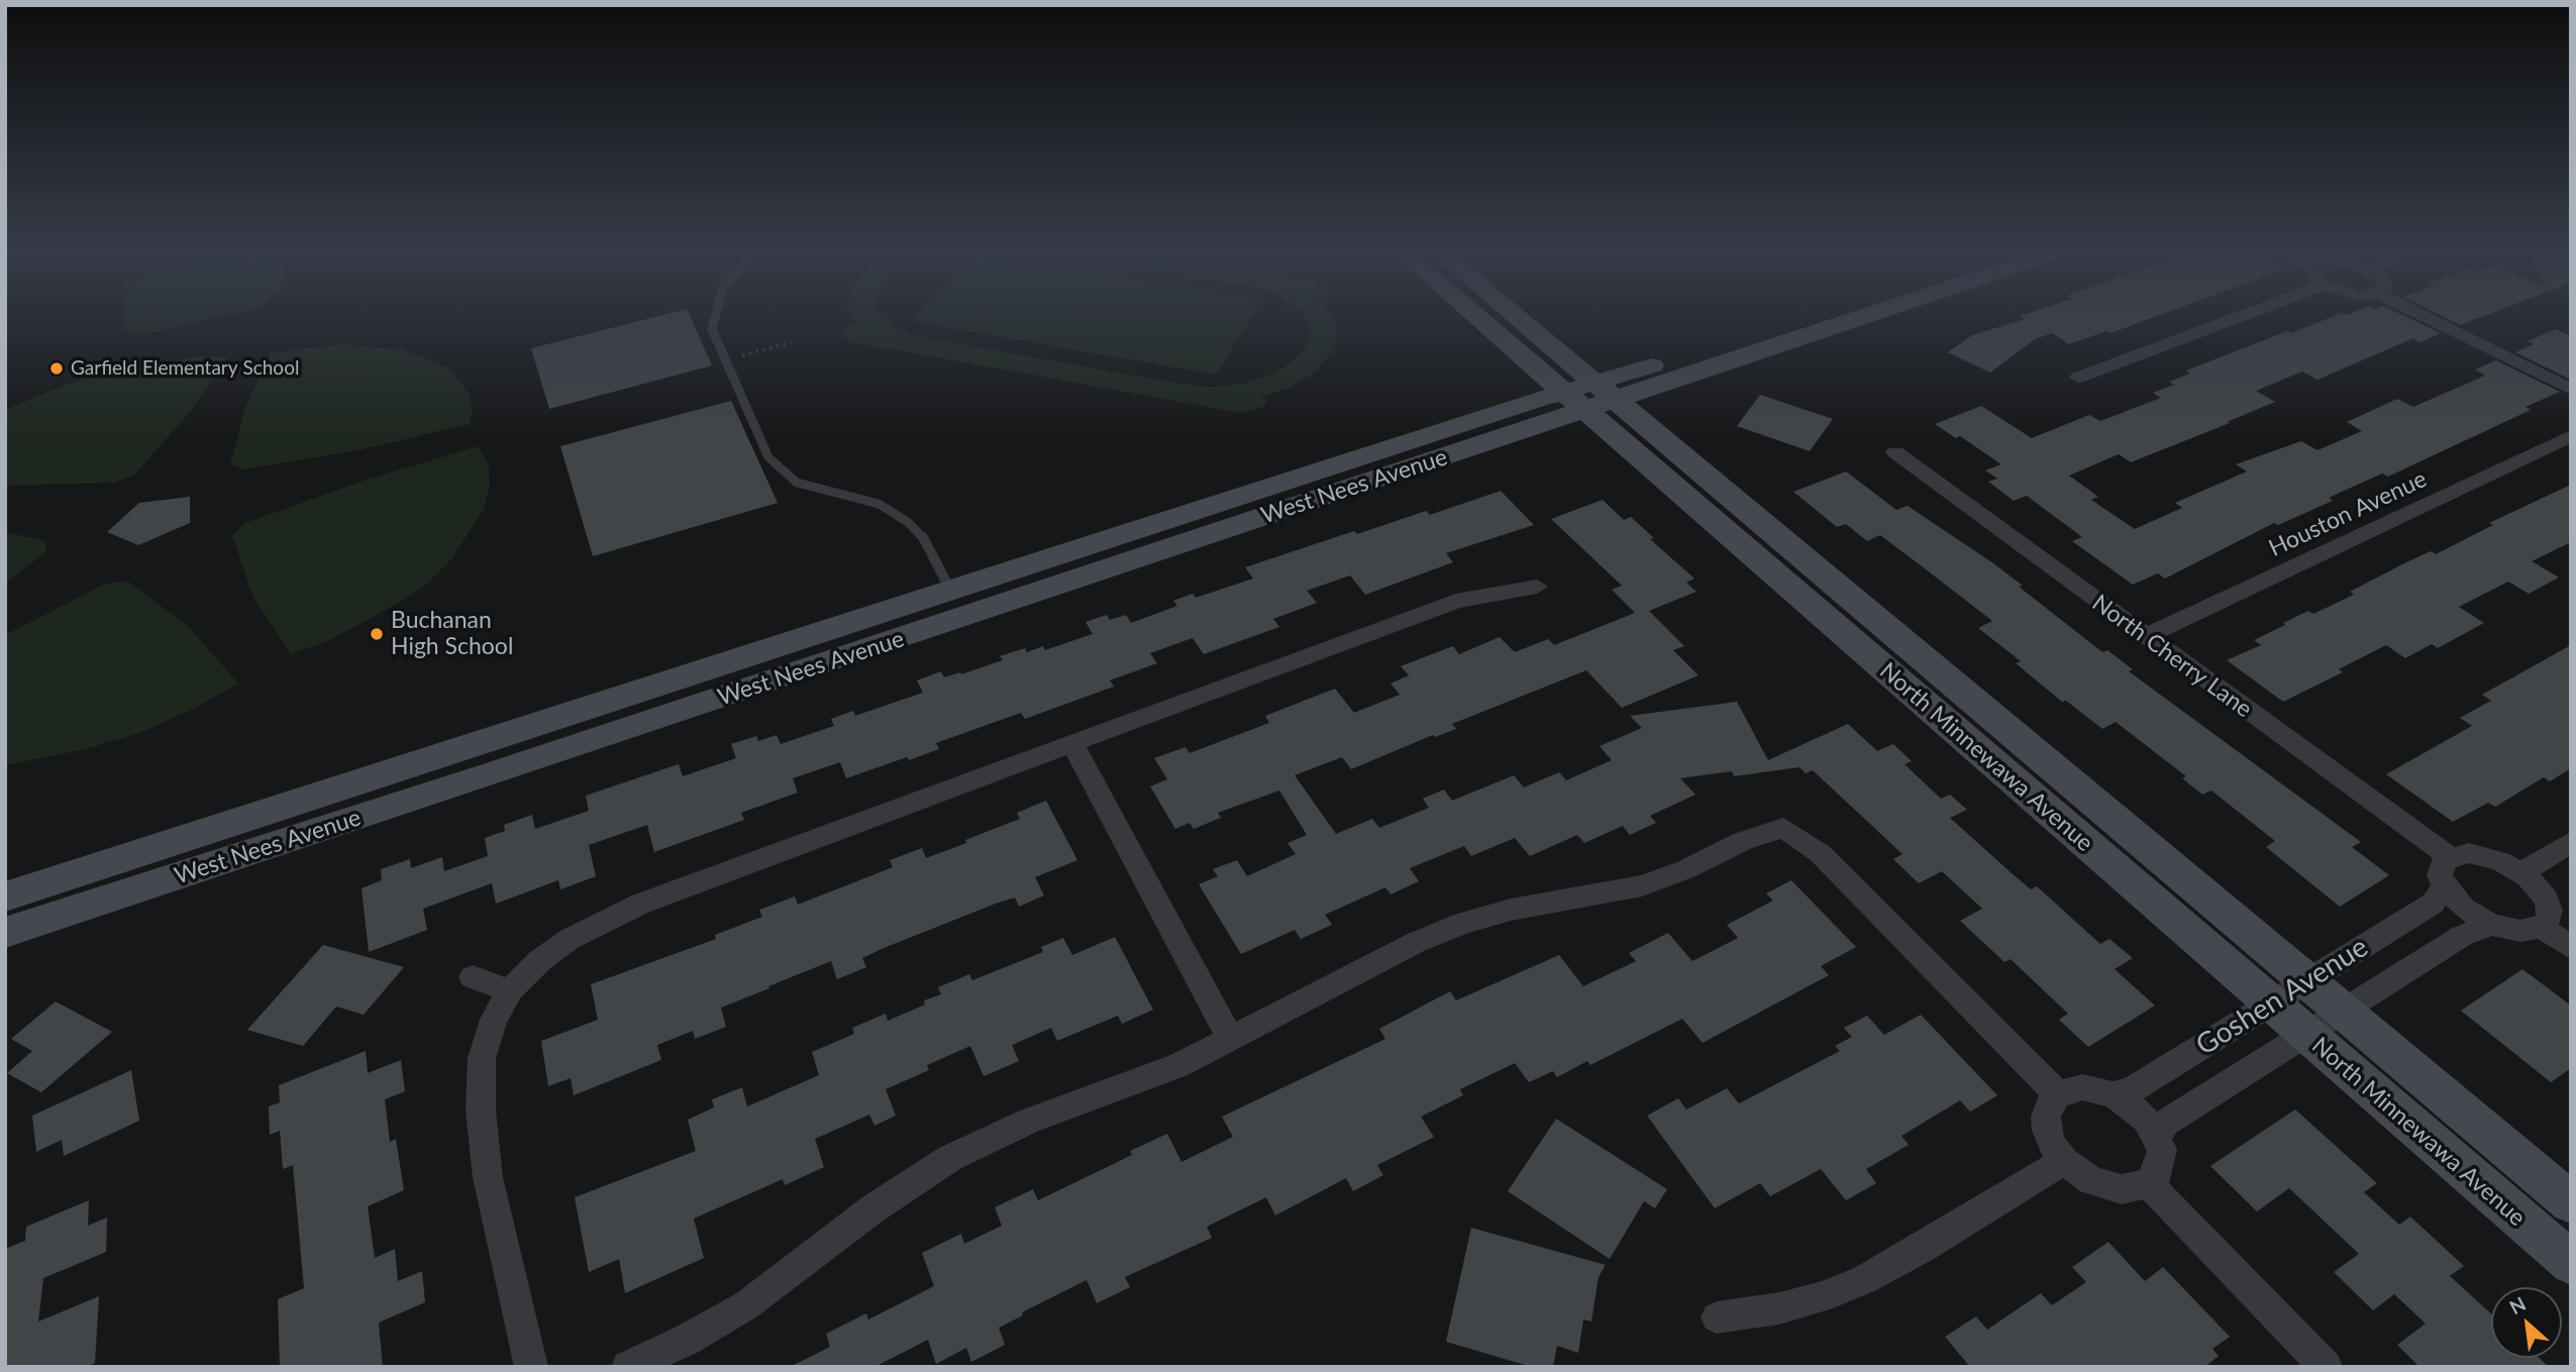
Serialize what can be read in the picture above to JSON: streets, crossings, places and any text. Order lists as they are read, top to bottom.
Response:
{
  "streets": {
    "main road": ["West Nees Avenue", "North Minnewawa Avenue"],
    "street": ["Houston Avenue", "North Cherry Lane", "Goshen Avenue"]
  },
  "crossings": [
    ["West Nees Avenue", "North Minnewawa Avenue"],
    ["Houston Avenue", "North Cherry Lane"],
    ["North Minnewawa Avenue", "Goshen Avenue"]
  ],
  "places": ["Garfield Elementary School", "Buchanan High School"],
  "north": "top left"
}
